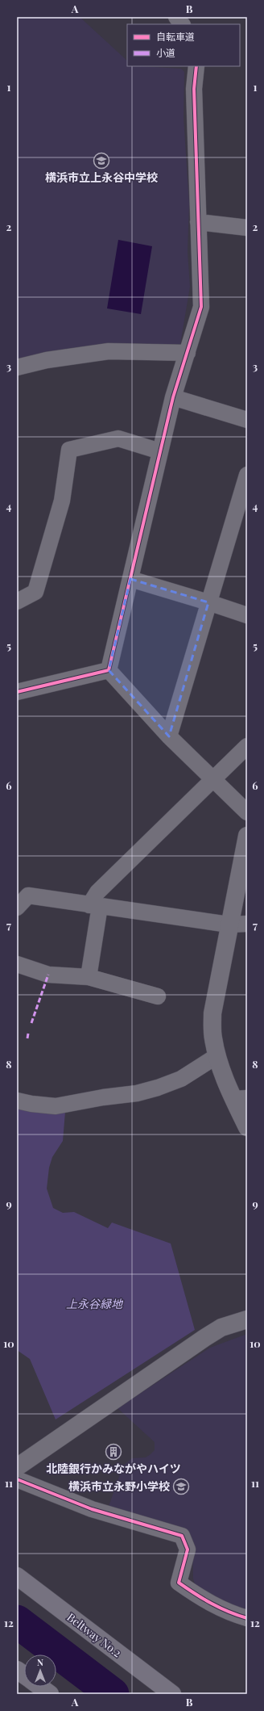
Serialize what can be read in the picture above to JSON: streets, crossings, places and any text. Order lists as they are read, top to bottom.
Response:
{
  "streets": {
    "main road": ["Beltway No.2"]
  },
  "parks": ["上永谷緑地"],
  "places": {
    "school or university": ["横浜市立上永谷中学校", "横浜市立永野小学校"],
    "building": ["北陸銀行かみながやハイツ"]
  },
  "legend": ["自転車道", "小道"],
  "north": "top",
  "grid": {
    "columns": ["A", "B"],
    "rows": [
      "1",
      "2",
      "3",
      "4",
      "5",
      "6",
      "7",
      "8",
      "9",
      "10",
      "11",
      "12"
    ]
  }
}
